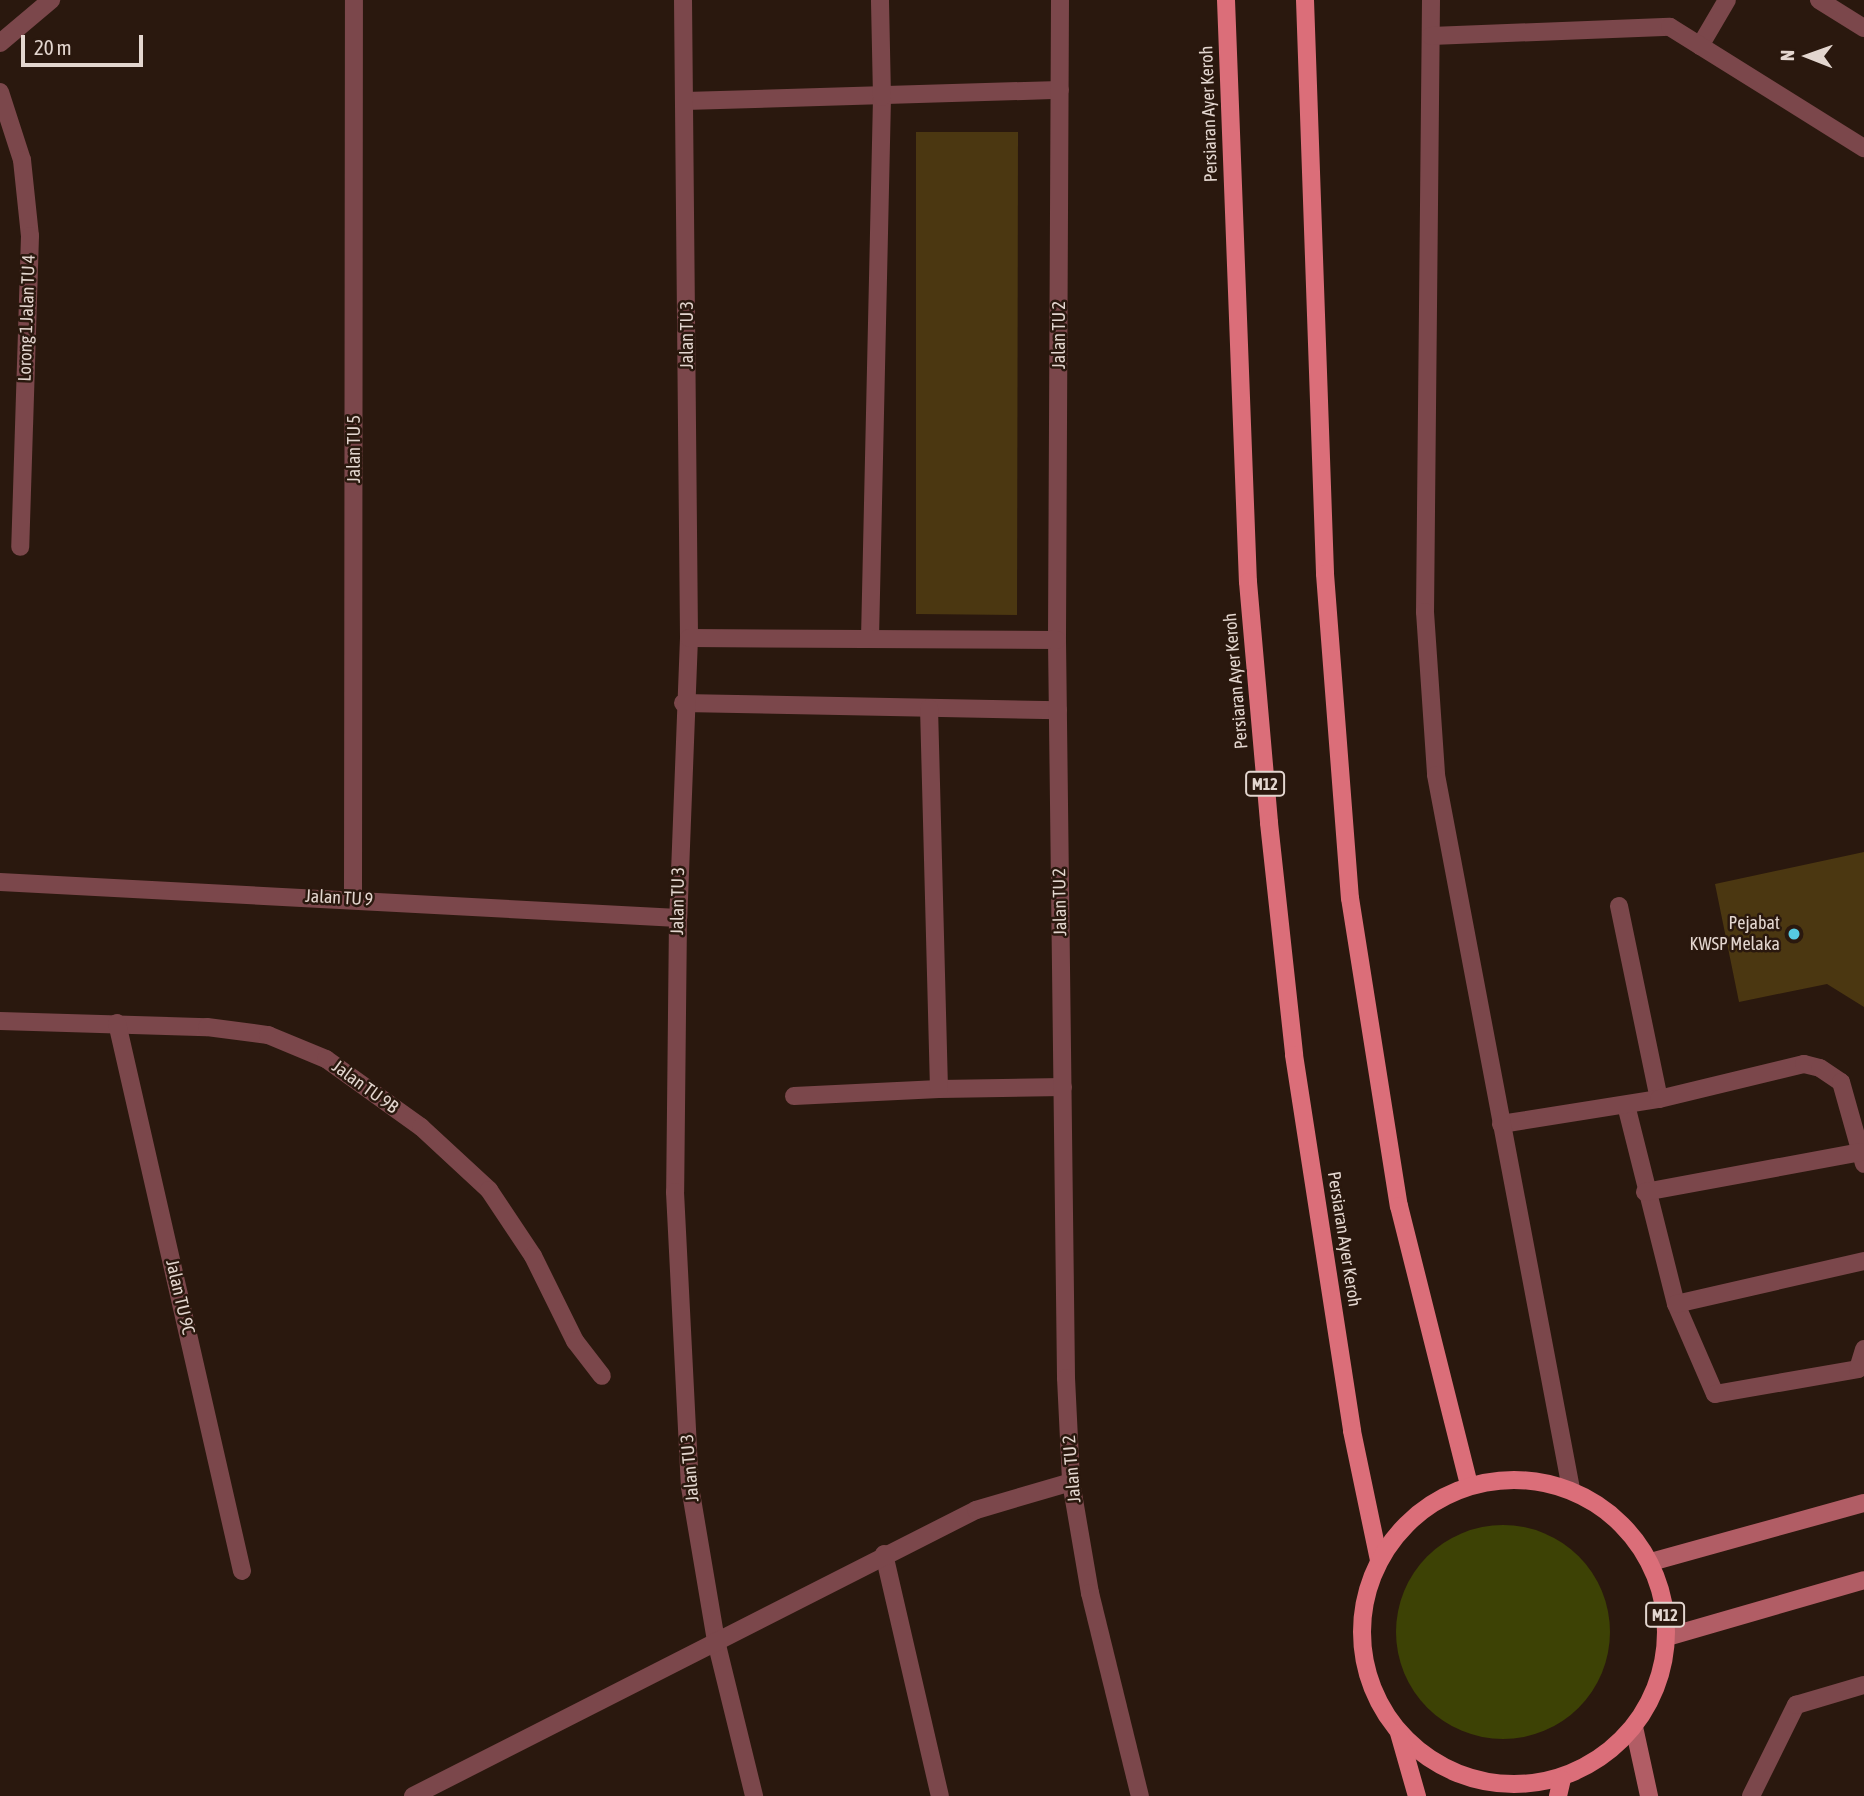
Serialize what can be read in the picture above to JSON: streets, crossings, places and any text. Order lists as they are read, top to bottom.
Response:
{
  "streets": {
    "main road": ["Persiaran Ayer Keroh", "M12"],
    "street": [
      "Lorong 1 Jalan TU 4",
      "Jalan TU 3",
      "Jalan TU 2",
      "Jalan TU 5",
      "Jalan TU 9",
      "Jalan TU 9B",
      "Jalan TU 9C"
    ]
  },
  "crossings": [
    ["Persiaran Ayer Keroh", "M12"],
    ["Jalan TU 3", "Jalan TU 9"],
    ["Jalan TU 5", "Jalan TU 9"],
    ["Jalan TU 9B", "Jalan TU 9C"]
  ],
  "places": ["Pejabat KWSP Melaka"],
  "scale_bar": "20 m",
  "north": "left"
}
